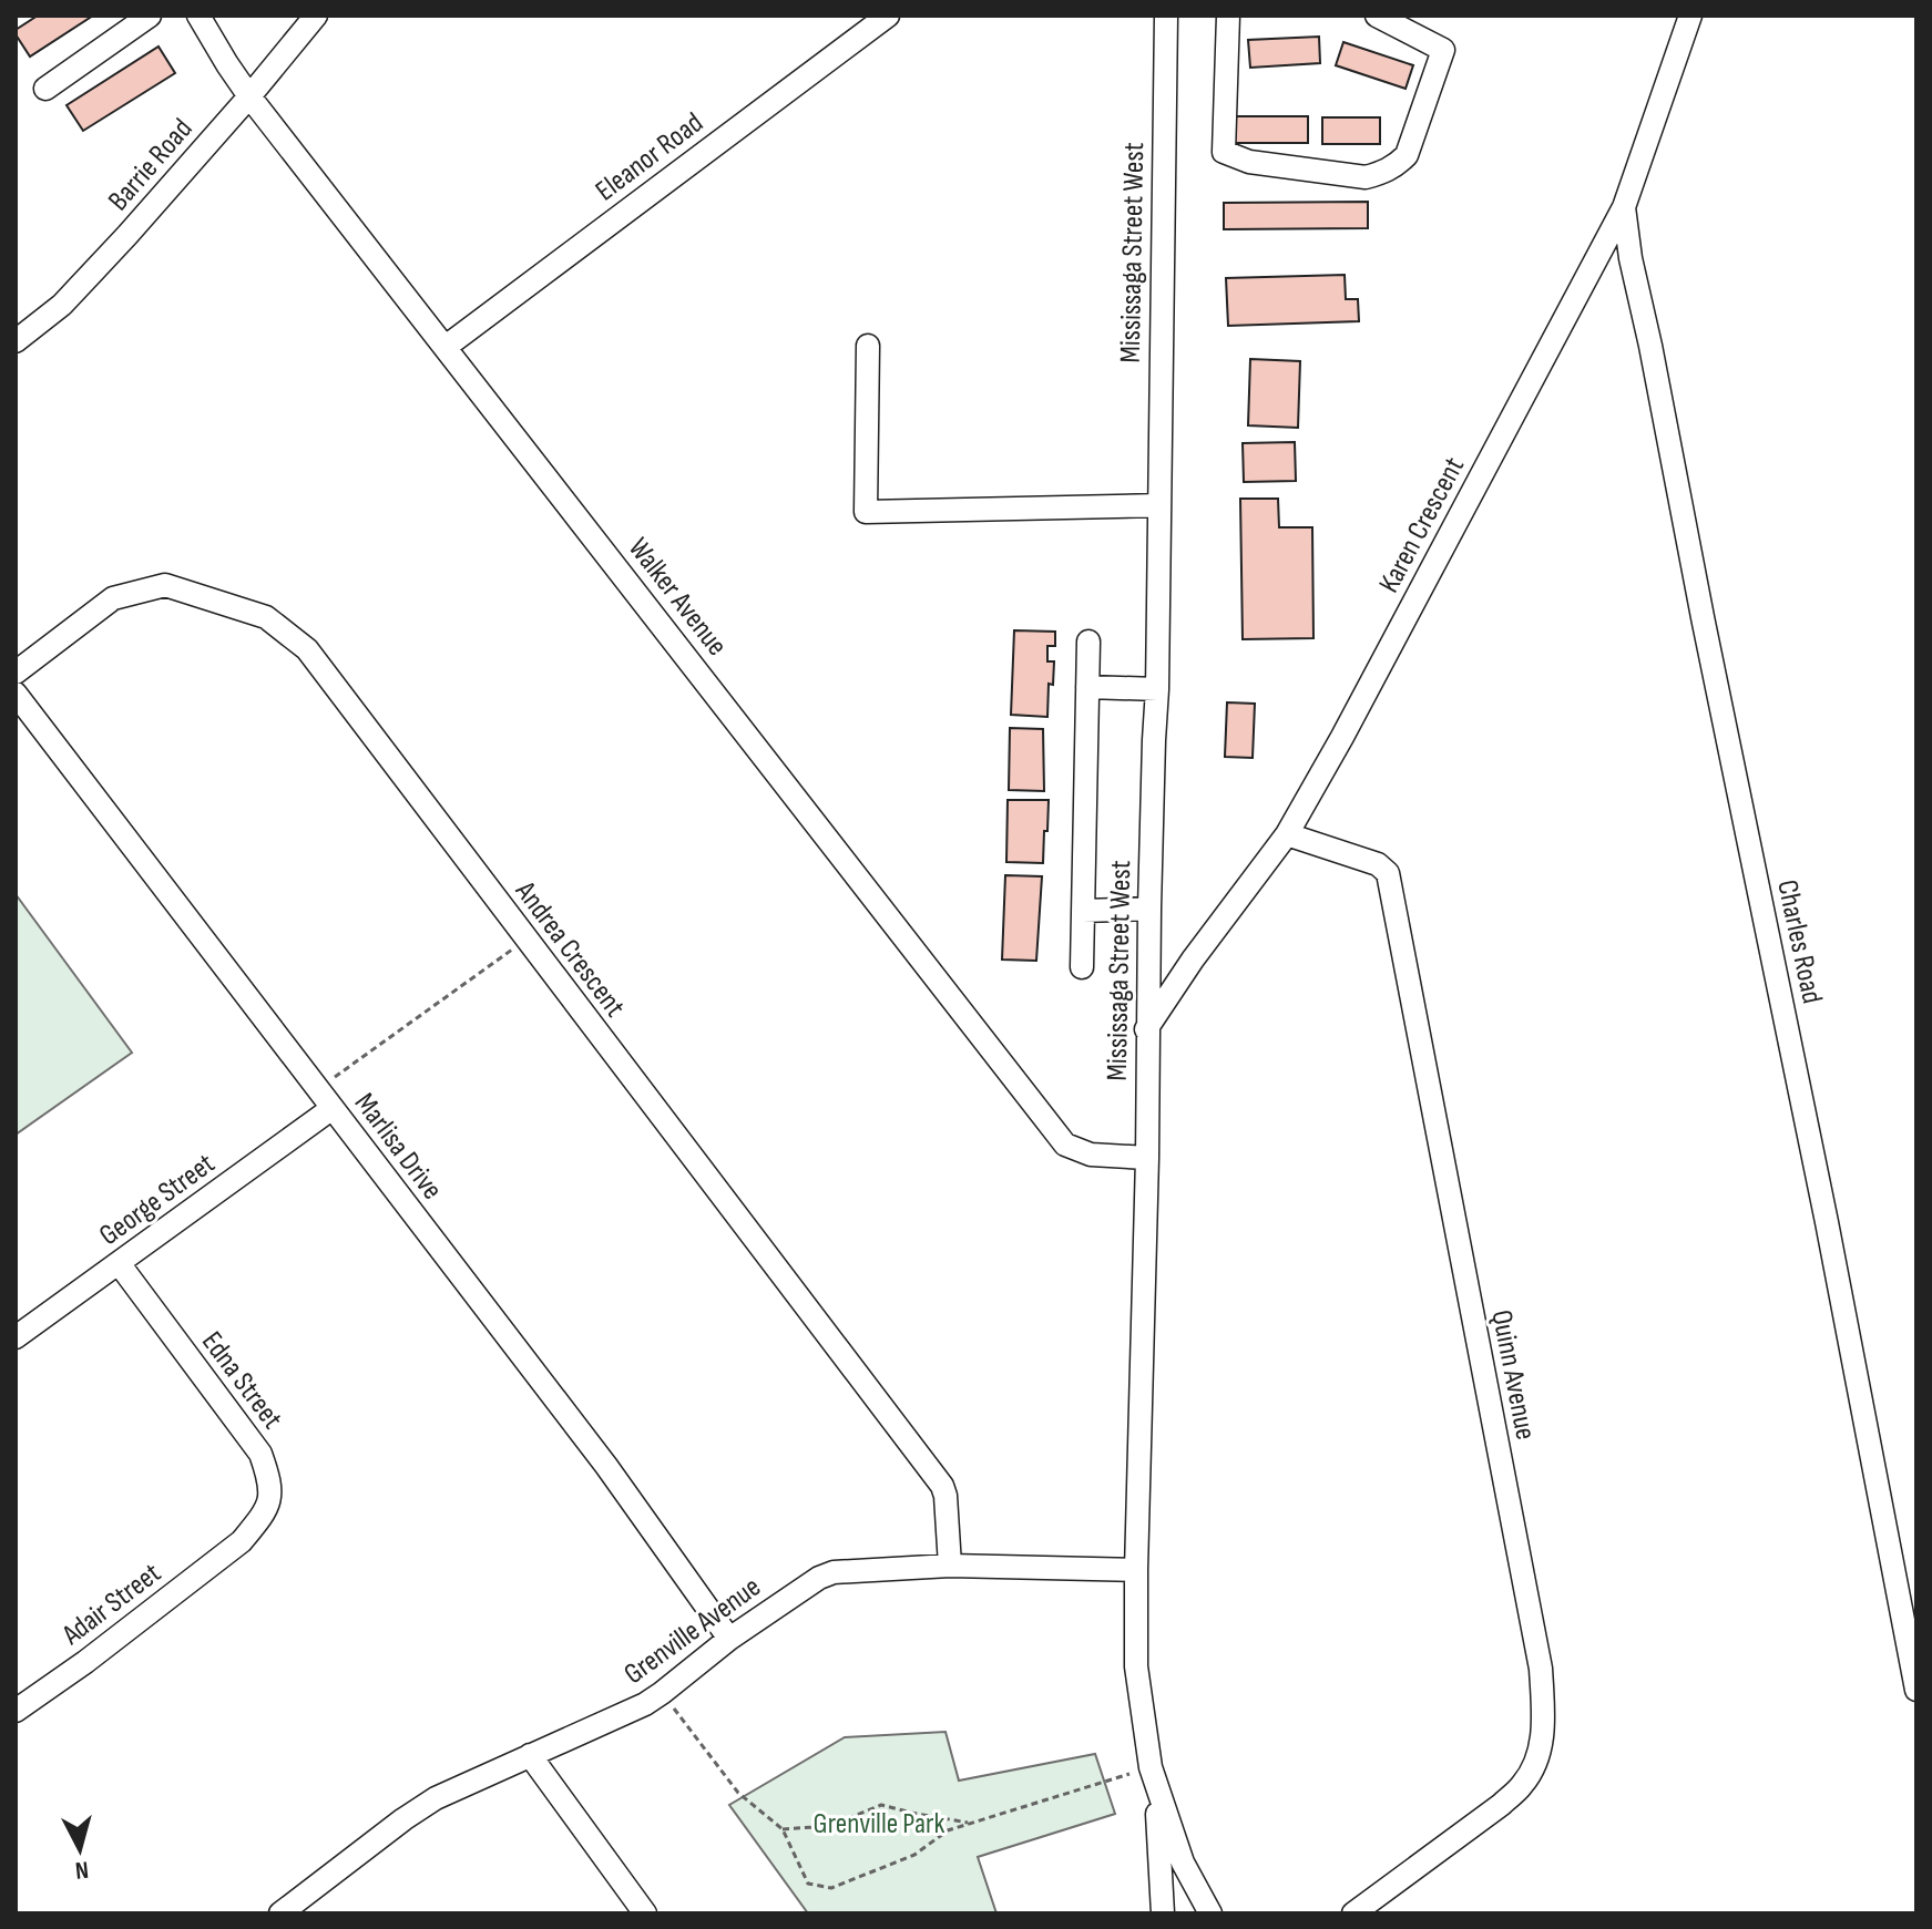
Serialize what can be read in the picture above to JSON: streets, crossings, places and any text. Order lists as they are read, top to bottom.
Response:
{
  "streets": {
    "street": [
      "Eleanor Road",
      "Barrie Road",
      "Mississaga Street West",
      "Karen Crescent",
      "Walker Avenue",
      "Charles Road",
      "Andrea Crescent",
      "Marlisa Drive",
      "George Street",
      "Quinn Avenue",
      "Edna Street",
      "Adair Street",
      "Grenville Avenue"
    ]
  },
  "crossings": [
    ["Eleanor Road", "Walker Avenue"],
    ["Barrie Road", "Walker Avenue"],
    ["Mississaga Street West", "Karen Crescent"],
    ["Mississaga Street West", "Walker Avenue"],
    ["Mississaga Street West", "Grenville Avenue"],
    ["Karen Crescent", "Charles Road"],
    ["Karen Crescent", "Quinn Avenue"],
    ["Andrea Crescent", "Grenville Avenue"],
    ["Marlisa Drive", "George Street"],
    ["Marlisa Drive", "Grenville Avenue"],
    ["George Street", "Edna Street"],
    ["Edna Street", "Adair Street"]
  ],
  "parks": ["Grenville Park"],
  "north": "bottom"
}
